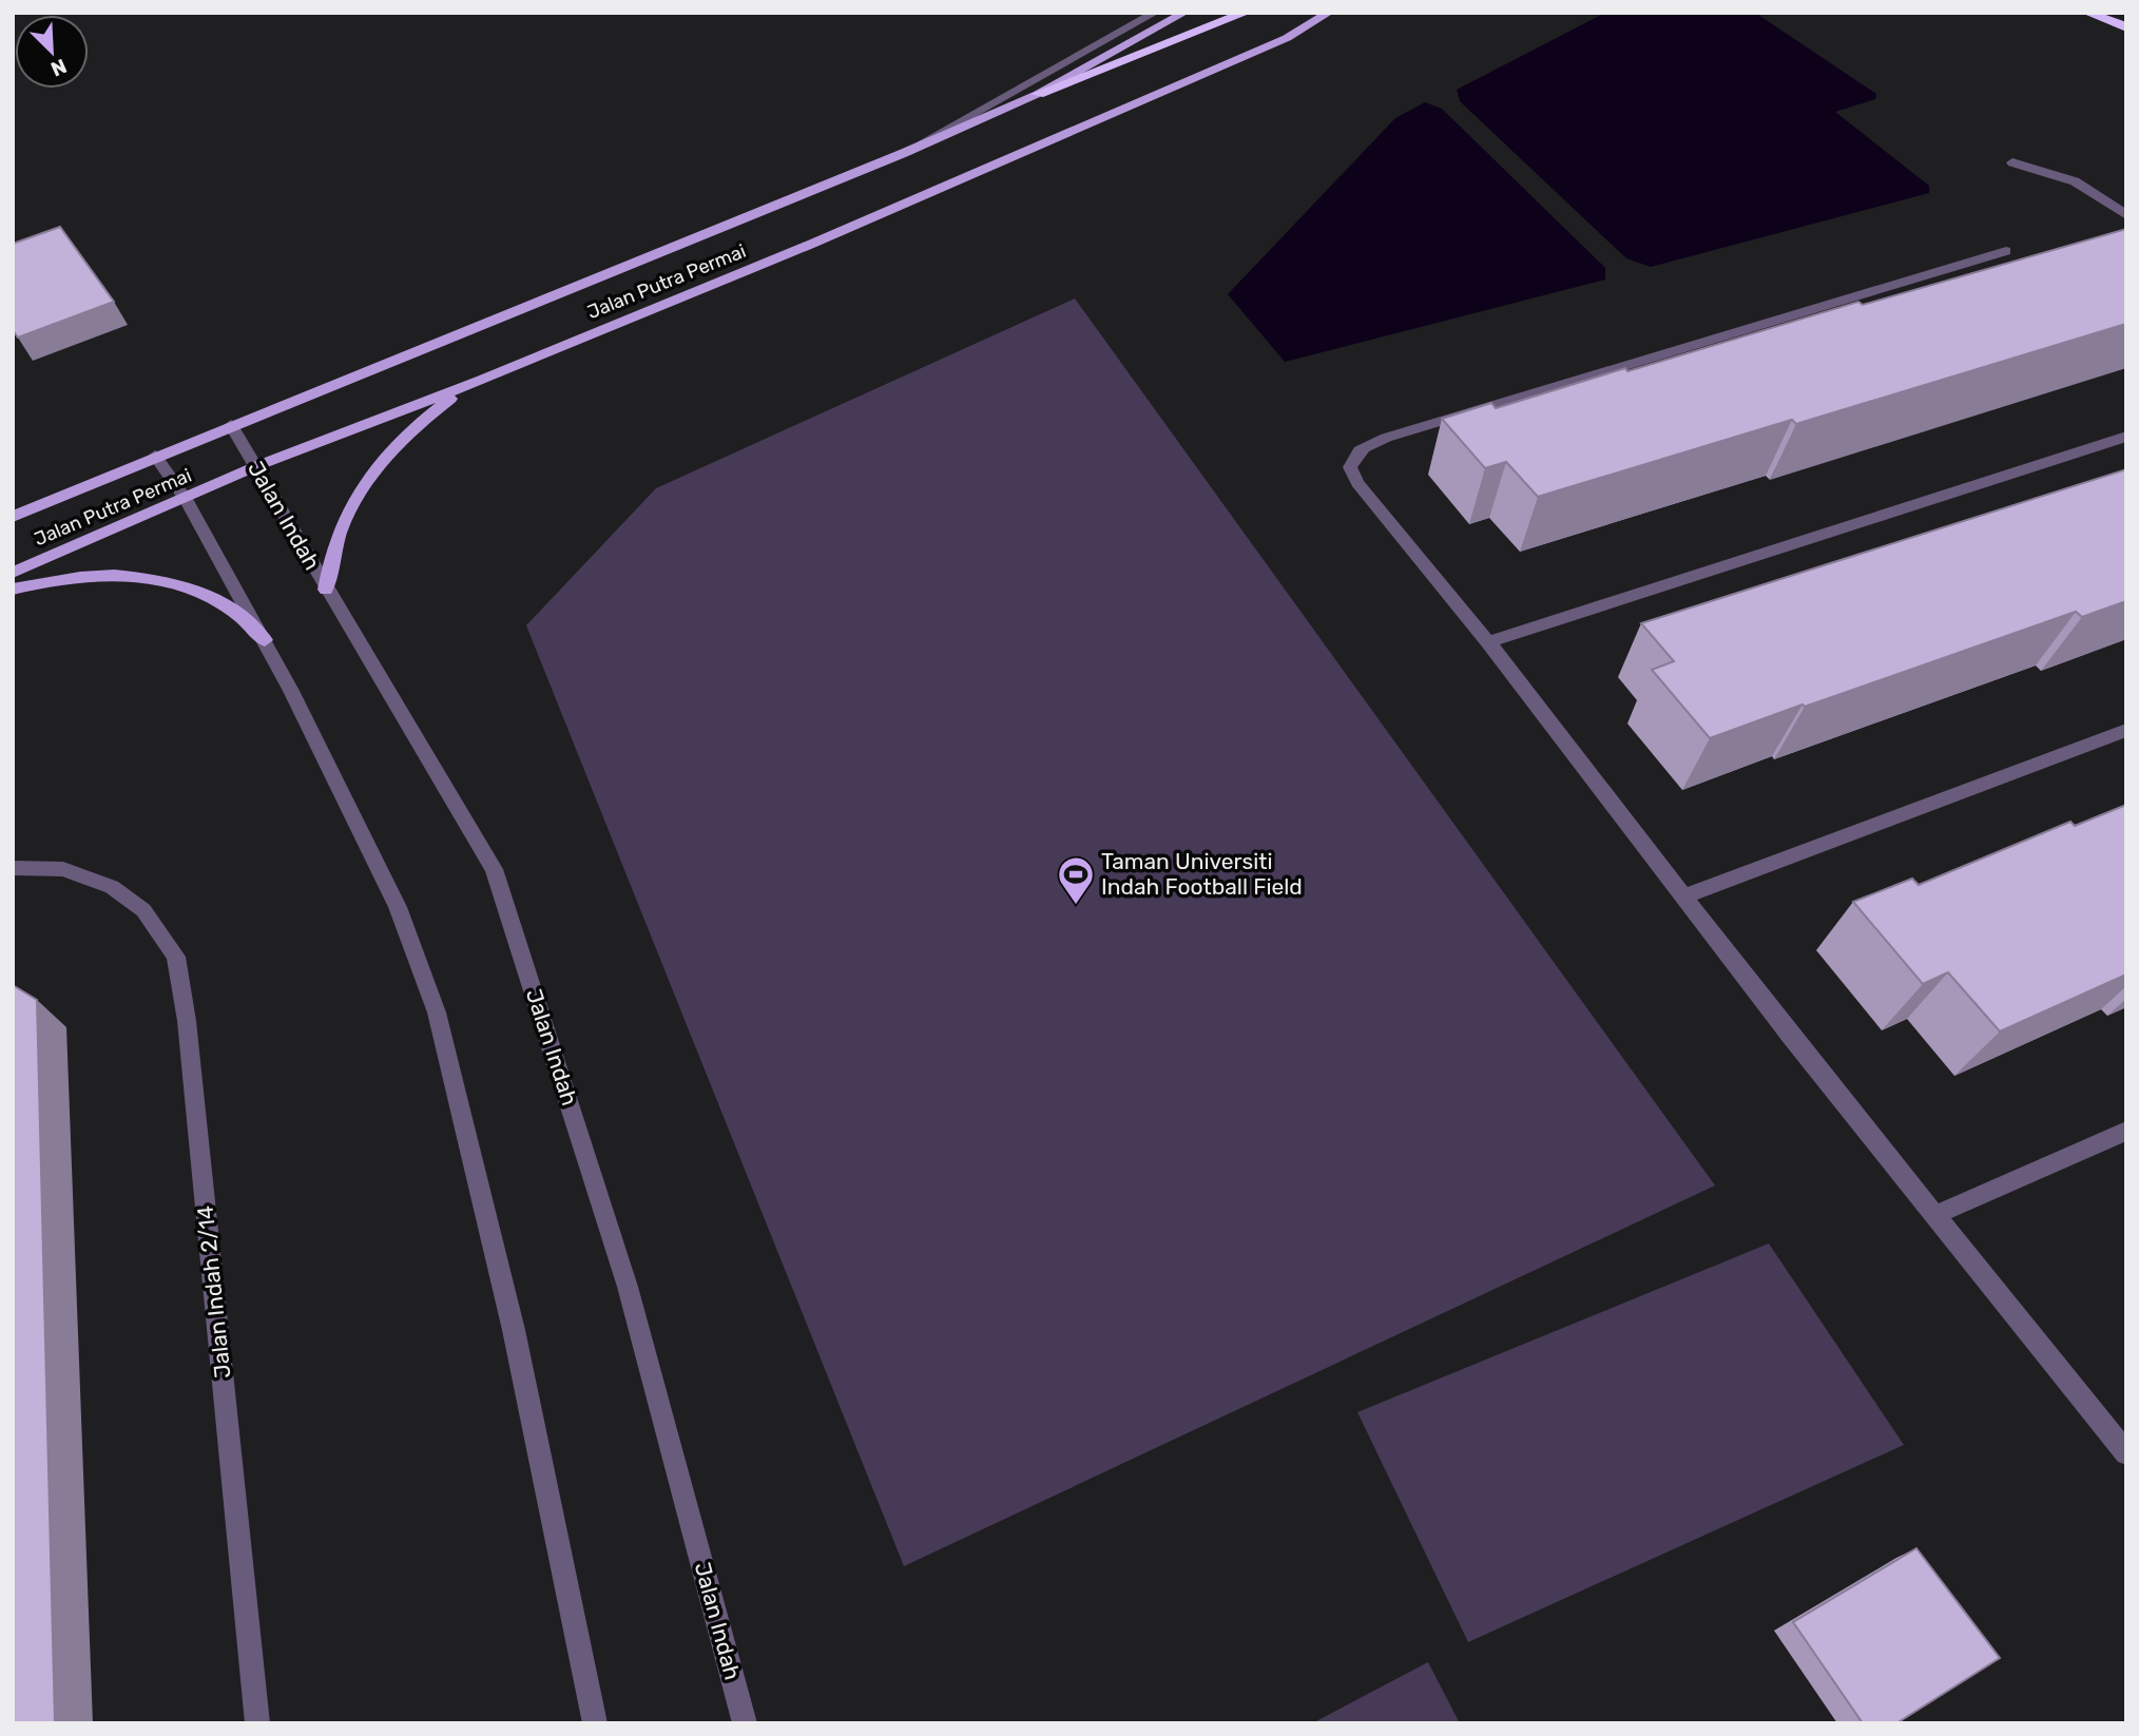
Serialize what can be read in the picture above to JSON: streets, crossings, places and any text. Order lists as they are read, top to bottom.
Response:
{
  "streets": {
    "main road": ["Jalan Putra Permai"],
    "street": ["Jalan Indah", "Jalan Indah 2/14"]
  },
  "crossings": [
    ["Jalan Putra Permai", "Jalan Indah"]
  ],
  "places": {
    "sports": ["Taman Universiti Indah Football Field"]
  },
  "north": "bottom right"
}
